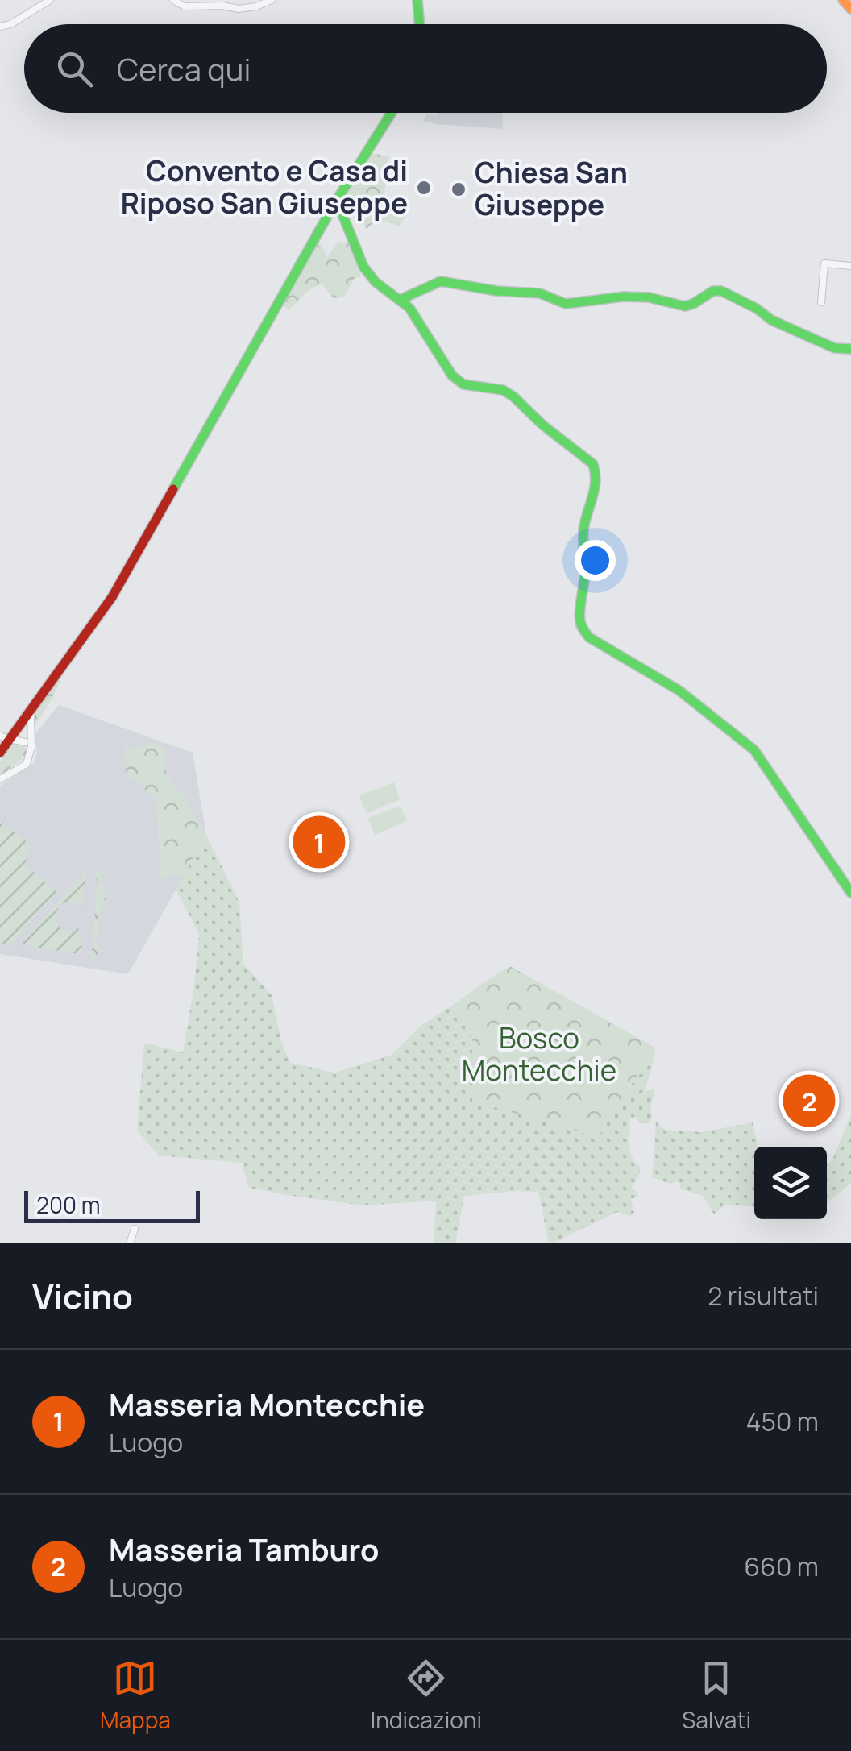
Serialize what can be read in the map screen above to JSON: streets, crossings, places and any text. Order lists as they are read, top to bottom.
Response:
{
  "parks": ["Bosco Montecchie"],
  "places": ["Convento e Casa di Riposo San Giuseppe", "Chiesa San Giuseppe"],
  "scale_bar": "200 m",
  "page": {
    "search": "Cerca qui",
    "pins": ["1", "2"],
    "scale": "200 m",
    "heading": ["Vicino", "2 risultati"],
    "list": [
      {
        "mark": "1",
        "name": "Masseria Montecchie",
        "note": "Luogo",
        "value": "450 m"
      },
      {
        "mark": "2",
        "name": "Masseria Tamburo",
        "note": "Luogo",
        "value": "660 m"
      }
    ],
    "nav": ["Mappa", "Indicazioni", "Salvati"]
  }
}
